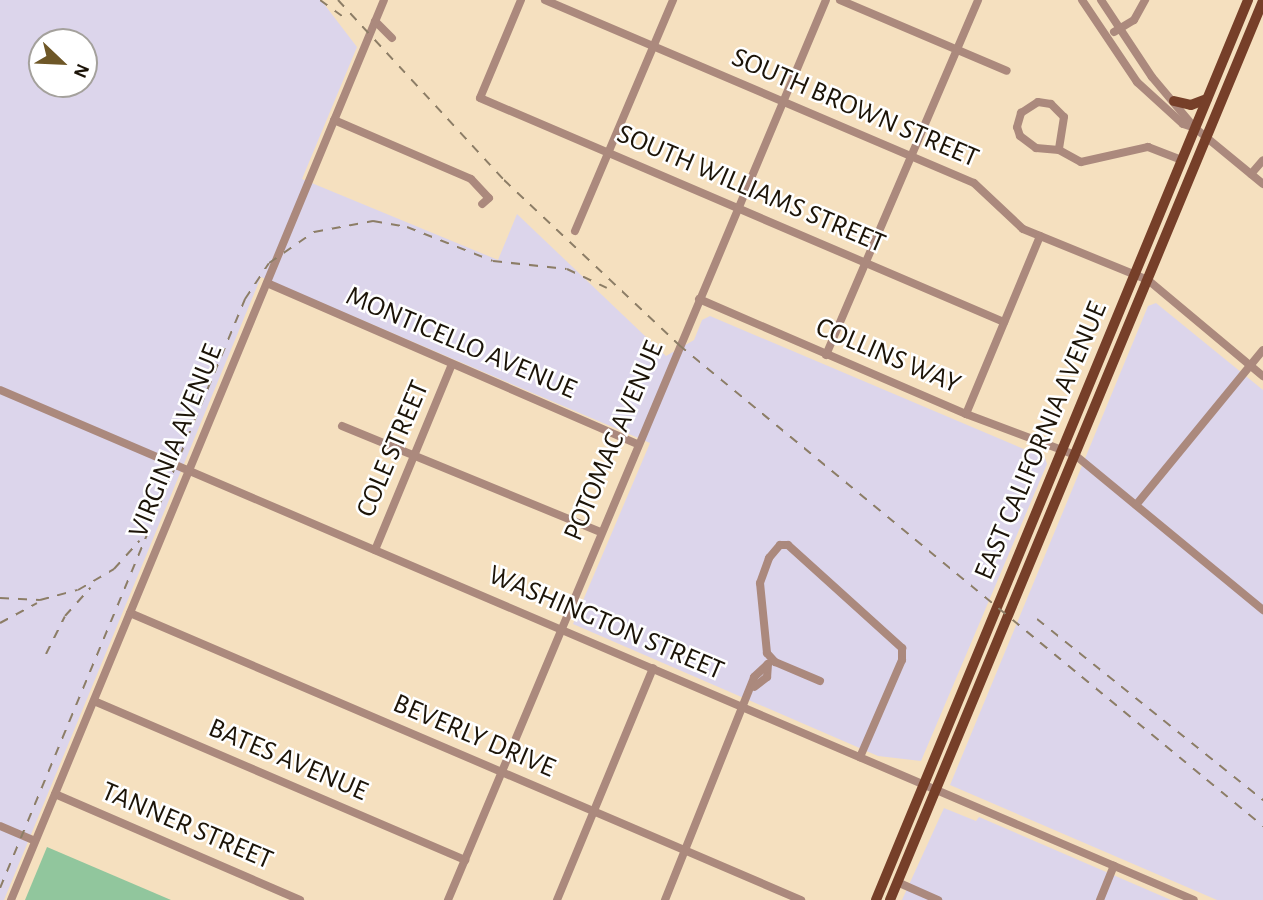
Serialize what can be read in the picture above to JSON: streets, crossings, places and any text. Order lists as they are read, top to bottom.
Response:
{
  "streets": {
    "main road": ["EAST CALIFORNIA AVENUE"],
    "street": [
      "SOUTH BROWN STREET",
      "SOUTH WILLIAMS STREET",
      "MONTICELLO AVENUE",
      "COLLINS WAY",
      "VIRGINIA AVENUE",
      "POTOMAC AVENUE",
      "COLE STREET",
      "WASHINGTON STREET",
      "BEVERLY DRIVE",
      "BATES AVENUE",
      "TANNER STREET"
    ]
  },
  "crossings": [
    ["SOUTH BROWN STREET", "POTOMAC AVENUE"],
    ["SOUTH BROWN STREET", "EAST CALIFORNIA AVENUE"],
    ["SOUTH WILLIAMS STREET", "POTOMAC AVENUE"],
    ["MONTICELLO AVENUE", "VIRGINIA AVENUE"],
    ["MONTICELLO AVENUE", "POTOMAC AVENUE"],
    ["MONTICELLO AVENUE", "COLE STREET"],
    ["COLLINS WAY", "POTOMAC AVENUE"],
    ["COLLINS WAY", "EAST CALIFORNIA AVENUE"],
    ["VIRGINIA AVENUE", "WASHINGTON STREET"],
    ["VIRGINIA AVENUE", "BEVERLY DRIVE"],
    ["VIRGINIA AVENUE", "BATES AVENUE"],
    ["VIRGINIA AVENUE", "TANNER STREET"],
    ["POTOMAC AVENUE", "WASHINGTON STREET"],
    ["POTOMAC AVENUE", "BEVERLY DRIVE"],
    ["POTOMAC AVENUE", "BATES AVENUE"],
    ["EAST CALIFORNIA AVENUE", "WASHINGTON STREET"],
    ["COLE STREET", "WASHINGTON STREET"]
  ],
  "north": "bottom right"
}
